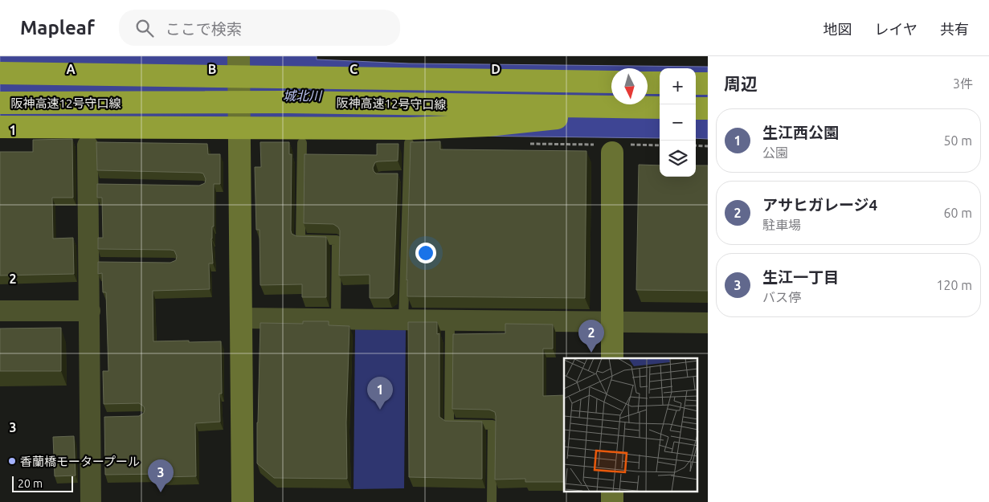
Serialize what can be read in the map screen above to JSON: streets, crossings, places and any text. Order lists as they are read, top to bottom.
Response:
{
  "streets": {
    "highway": ["阪神高速12号守口線"]
  },
  "water": ["城北川"],
  "places": ["香蘭橋モータープール"],
  "scale_bar": "20 m",
  "north": "bottom",
  "page": {
    "header": "Mapleaf",
    "search": "ここで検索",
    "nav": ["地図", "レイヤ", "共有"],
    "heading": ["周辺", "3件"],
    "map_buttons": ["+", "−"],
    "list": [
      {
        "mark": "1",
        "name": "生江西公園",
        "note": "公園",
        "value": "50 m"
      },
      {
        "mark": "2",
        "name": "アサヒガレージ4",
        "note": "駐車場",
        "value": "60 m"
      },
      {
        "mark": "3",
        "name": "生江一丁目",
        "note": "バス停",
        "value": "120 m"
      }
    ],
    "pins": ["2", "1", "3"],
    "scale": "20 m"
  },
  "grid": {
    "columns": [
      "A",
      "B",
      "C",
      "D"
    ],
    "rows": ["1", "2", "3"]
  }
}
